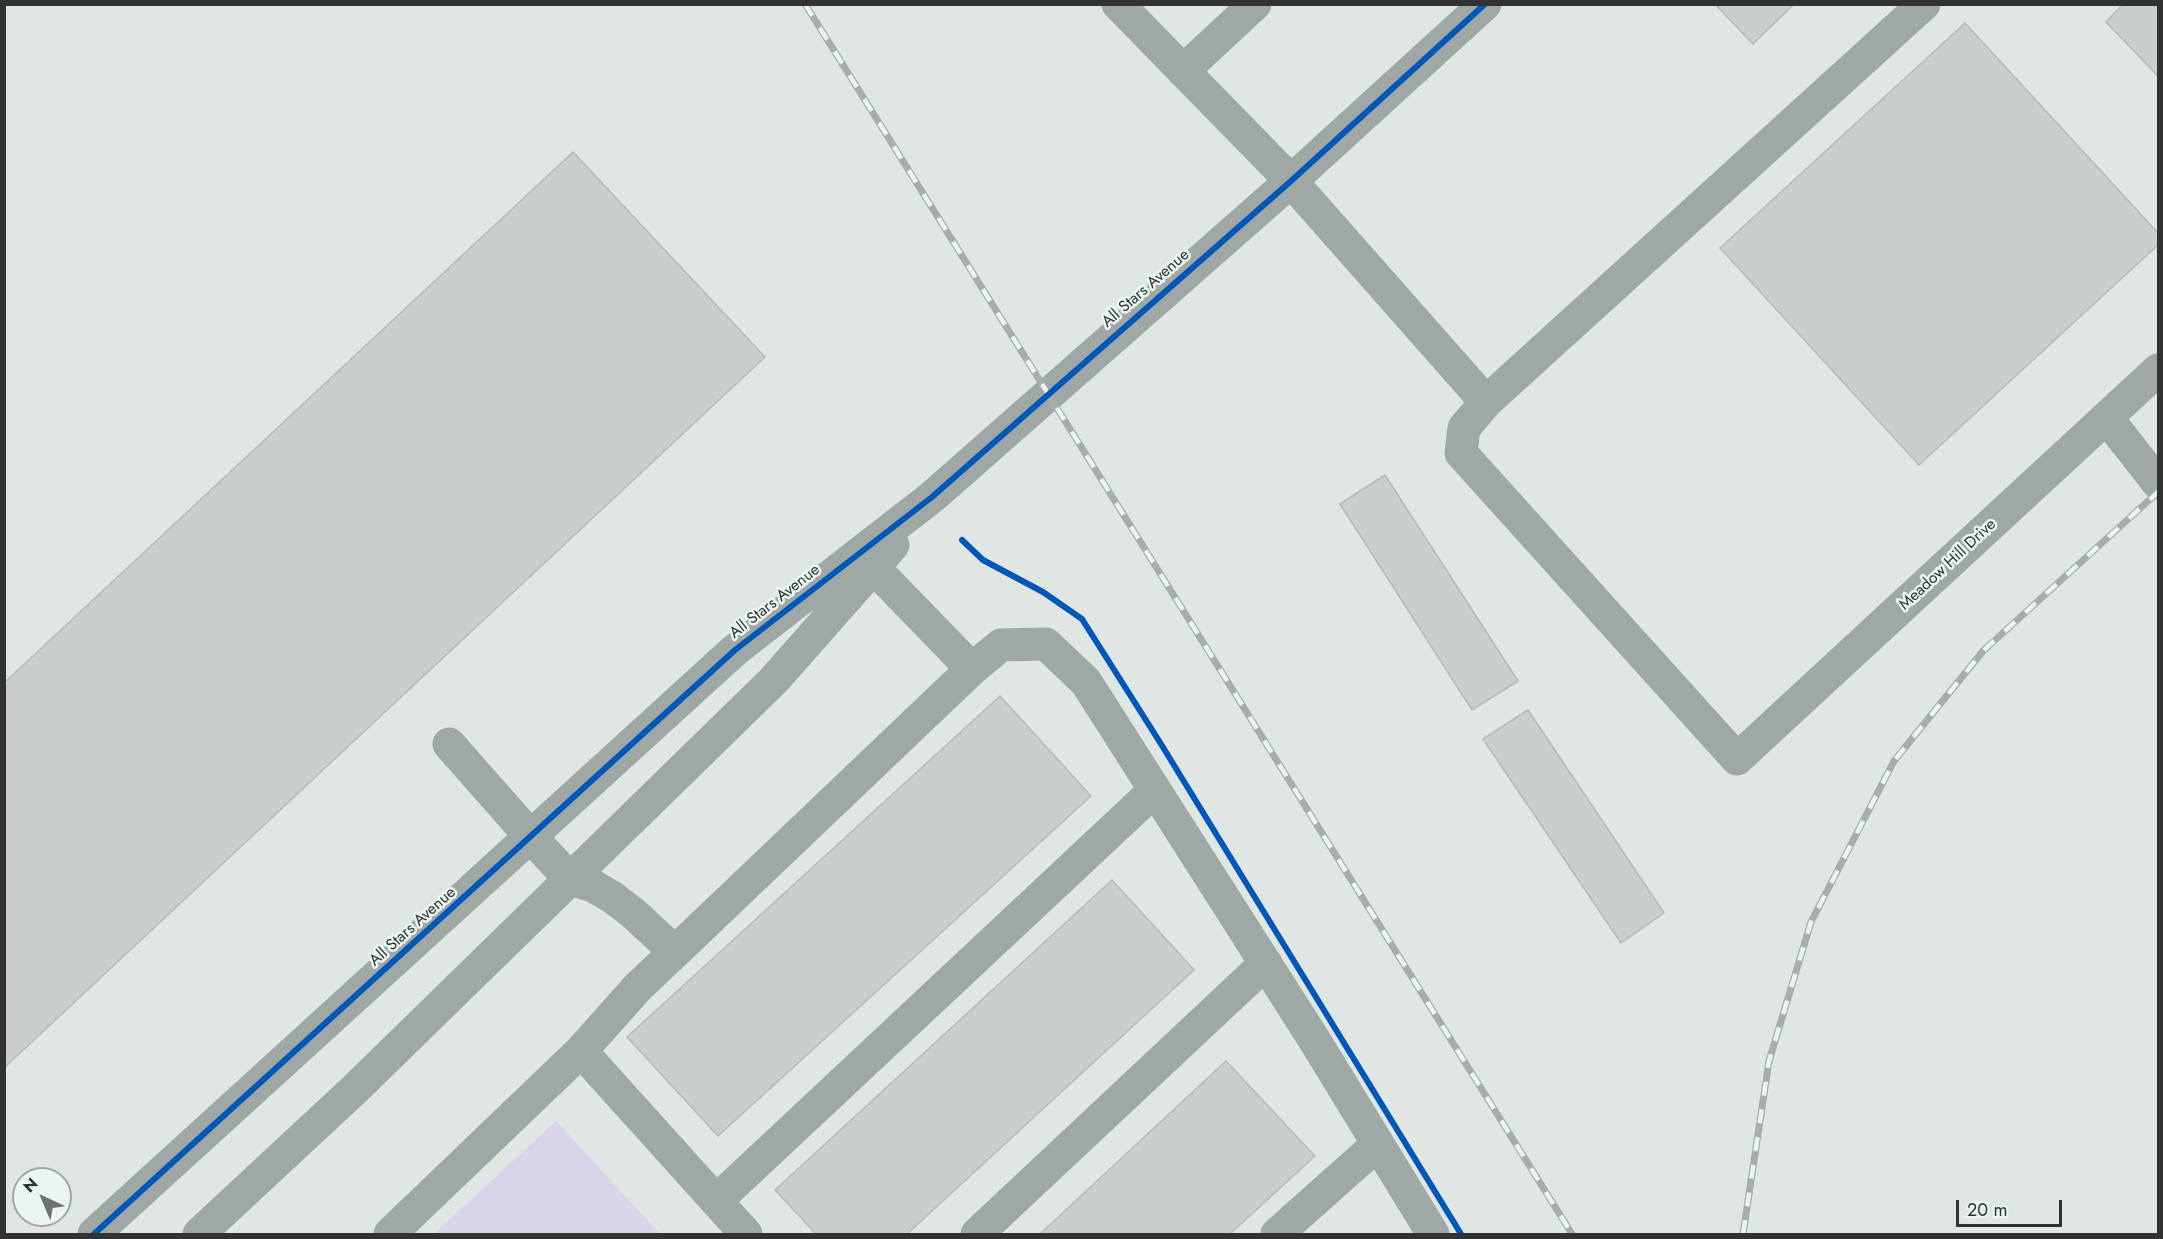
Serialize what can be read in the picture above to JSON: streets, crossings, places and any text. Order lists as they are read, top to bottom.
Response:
{
  "streets": {
    "street": ["All Stars Avenue", "Meadow Hill Drive"]
  },
  "scale_bar": "20 m",
  "north": "top left"
}
